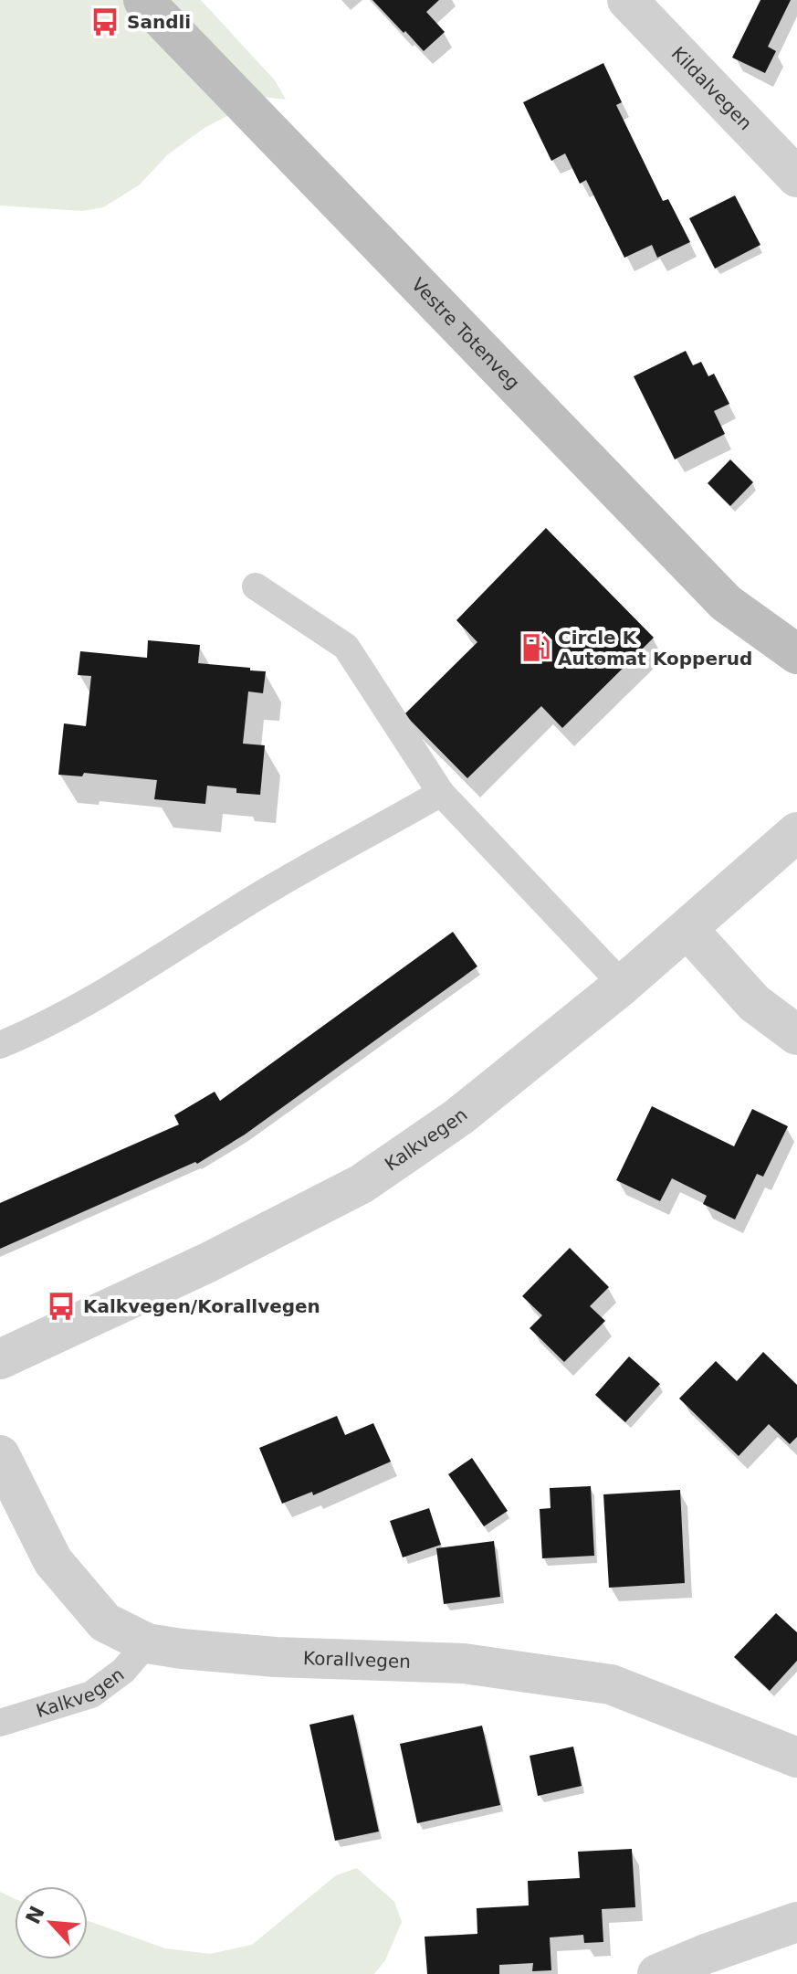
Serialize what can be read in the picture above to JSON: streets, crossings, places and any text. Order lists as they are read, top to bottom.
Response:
{
  "streets": {
    "main road": ["Vestre Totenveg"],
    "street": ["Kildalvegen", "Kalkvegen", "Korallvegen"]
  },
  "crossings": [
    ["Kalkvegen", "Korallvegen"]
  ],
  "places": {
    "bus stop": ["Sandli", "Kalkvegen/Korallvegen"],
    "fuel station": ["Circle K Automat Kopperud"]
  },
  "north": "top left"
}
